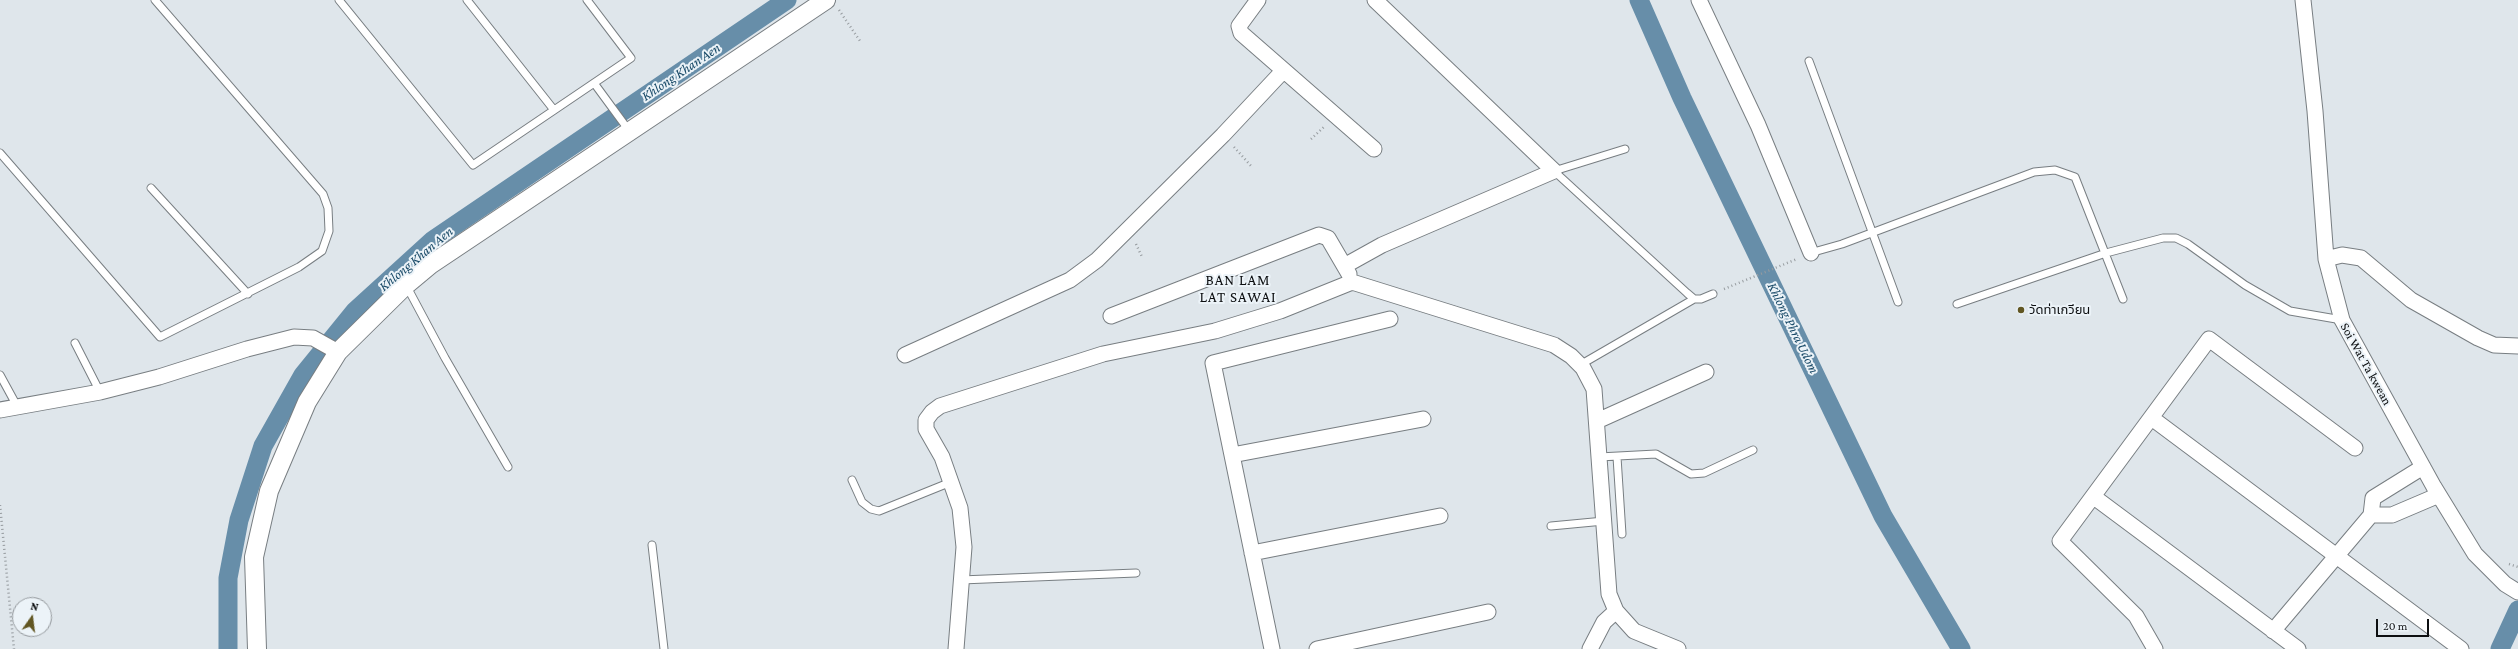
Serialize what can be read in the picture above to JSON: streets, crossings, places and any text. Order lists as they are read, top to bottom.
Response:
{
  "streets": {
    "street": ["Soi Wat Ta kwean"]
  },
  "districts": ["BAN LAM LAT SAWAI"],
  "water": ["Khlong Khan Aen", "Khlong Phra Udom"],
  "places": ["วัดท่าเกวียน"],
  "scale_bar": "20 m",
  "north": "top"
}
